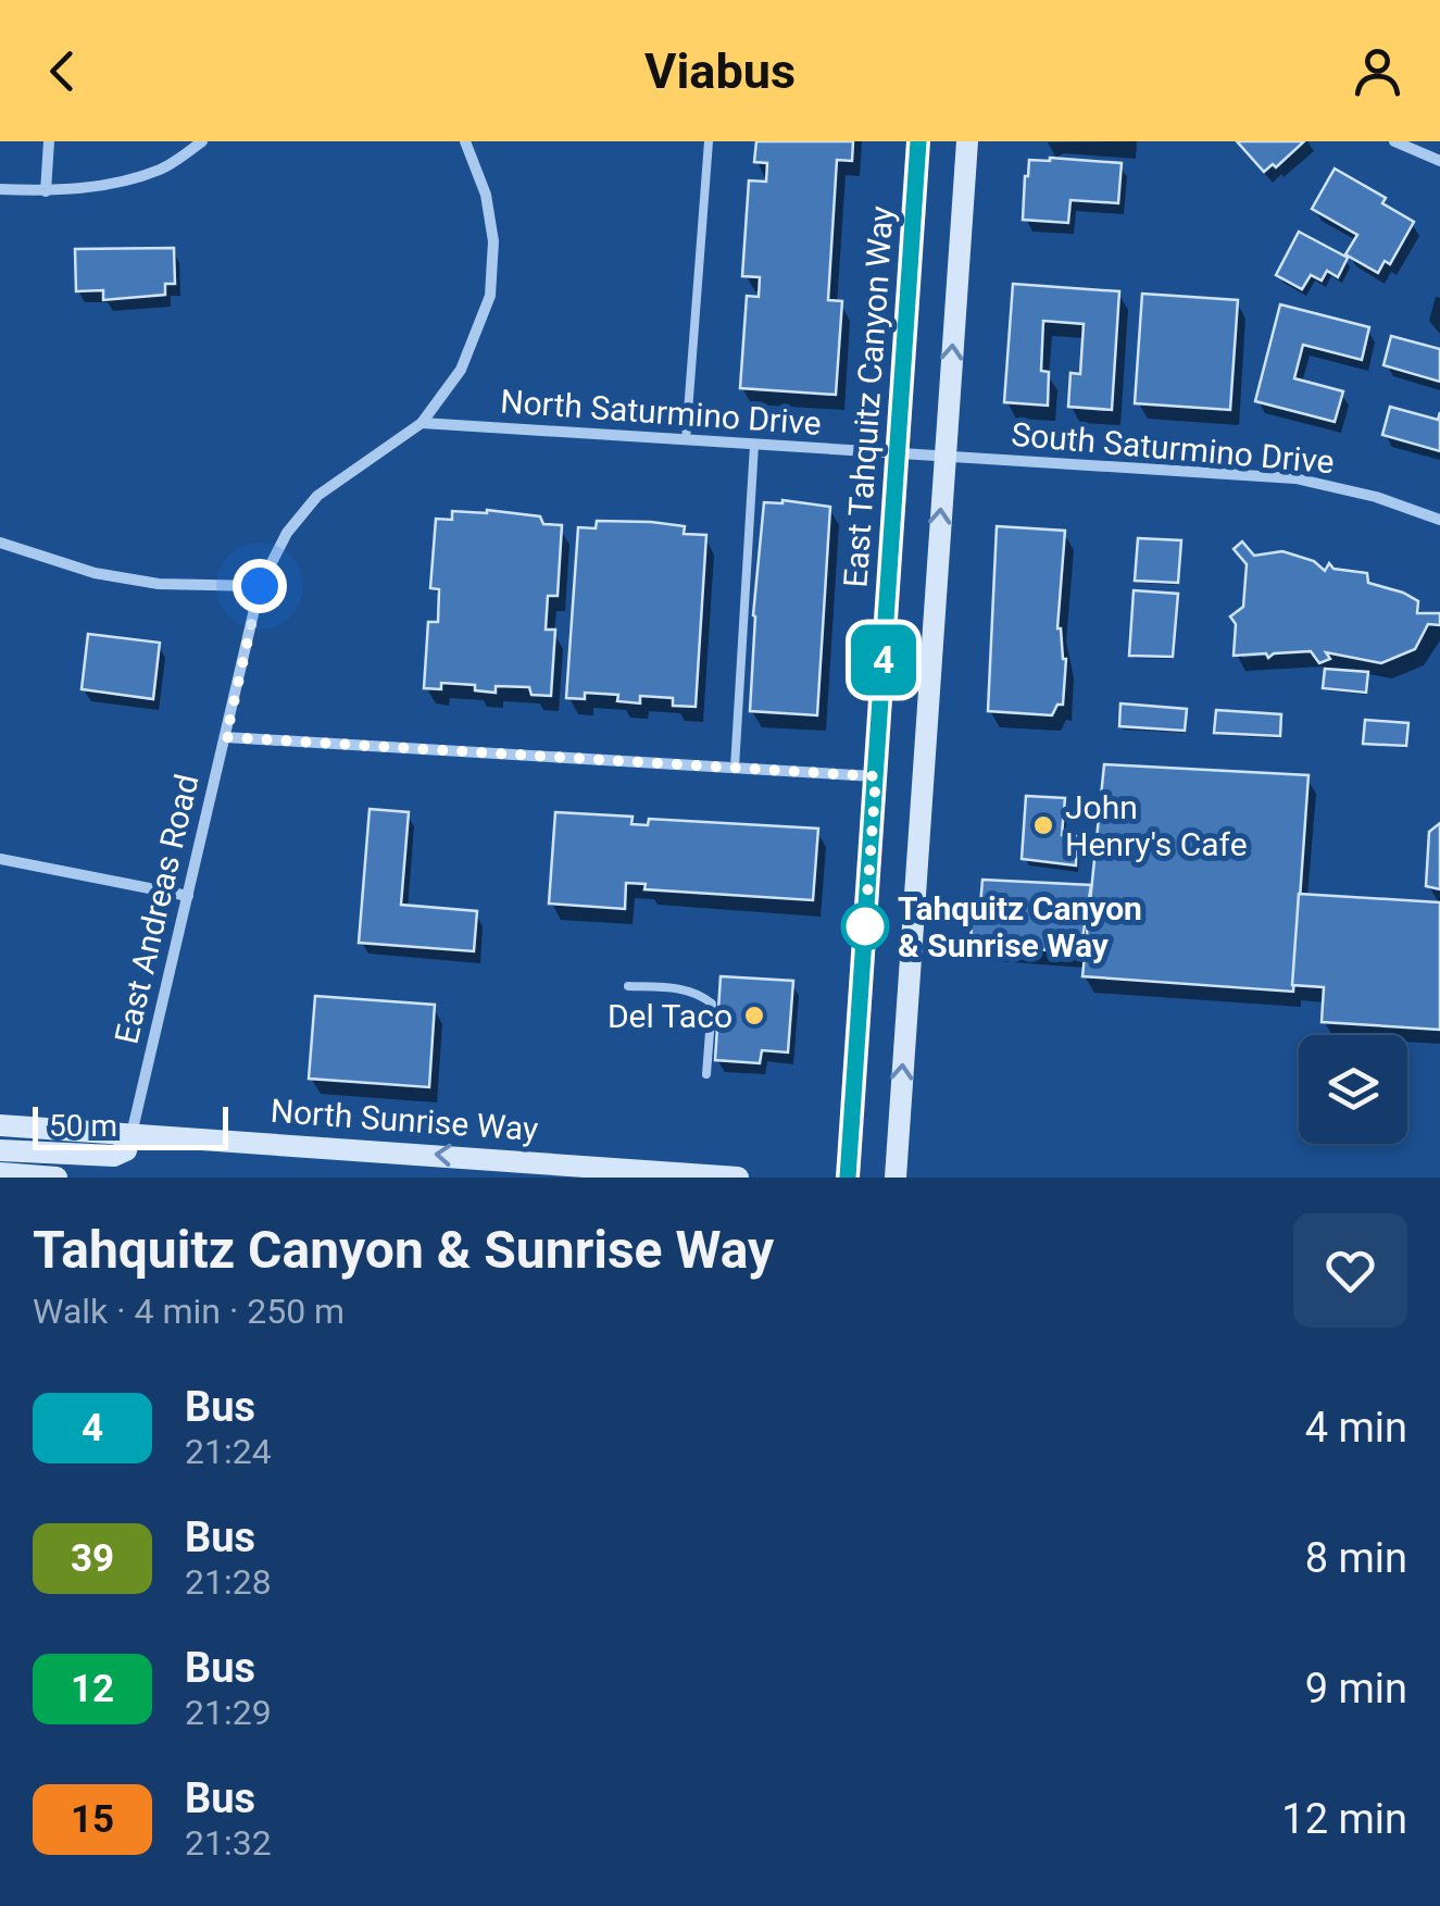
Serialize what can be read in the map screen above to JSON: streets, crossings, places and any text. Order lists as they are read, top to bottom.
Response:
{
  "streets": {
    "main road": ["East Tahquitz Canyon Way", "North Sunrise Way"],
    "street": ["North Saturmino Drive", "South Saturmino Drive", "East Andreas Road"]
  },
  "crossings": [
    ["East Tahquitz Canyon Way", "North Saturmino Drive"],
    ["East Tahquitz Canyon Way", "South Saturmino Drive"],
    ["North Saturmino Drive", "South Saturmino Drive"],
    ["North Saturmino Drive", "East Andreas Road"],
    ["East Andreas Road", "North Sunrise Way"]
  ],
  "one_way": ["North Sunrise Way"],
  "places": ["John Henry's Cafe", "Tahquitz Canyon & Sunrise Way", "Del Taco"],
  "lines": ["bus line 4"],
  "scale_bar": "50 m",
  "page": {
    "header": "Viabus",
    "on_map": "4",
    "scale": "50 m",
    "heading": ["Tahquitz Canyon & Sunrise Way", "Walk · 4 min · 250 m"],
    "list": [
      {
        "mark": "4",
        "name": "Bus",
        "note": "21:24",
        "value": "4 min"
      },
      {
        "mark": "39",
        "name": "Bus",
        "note": "21:28",
        "value": "8 min"
      },
      {
        "mark": "12",
        "name": "Bus",
        "note": "21:29",
        "value": "9 min"
      },
      {
        "mark": "15",
        "name": "Bus",
        "note": "21:32",
        "value": "12 min"
      }
    ]
  }
}
